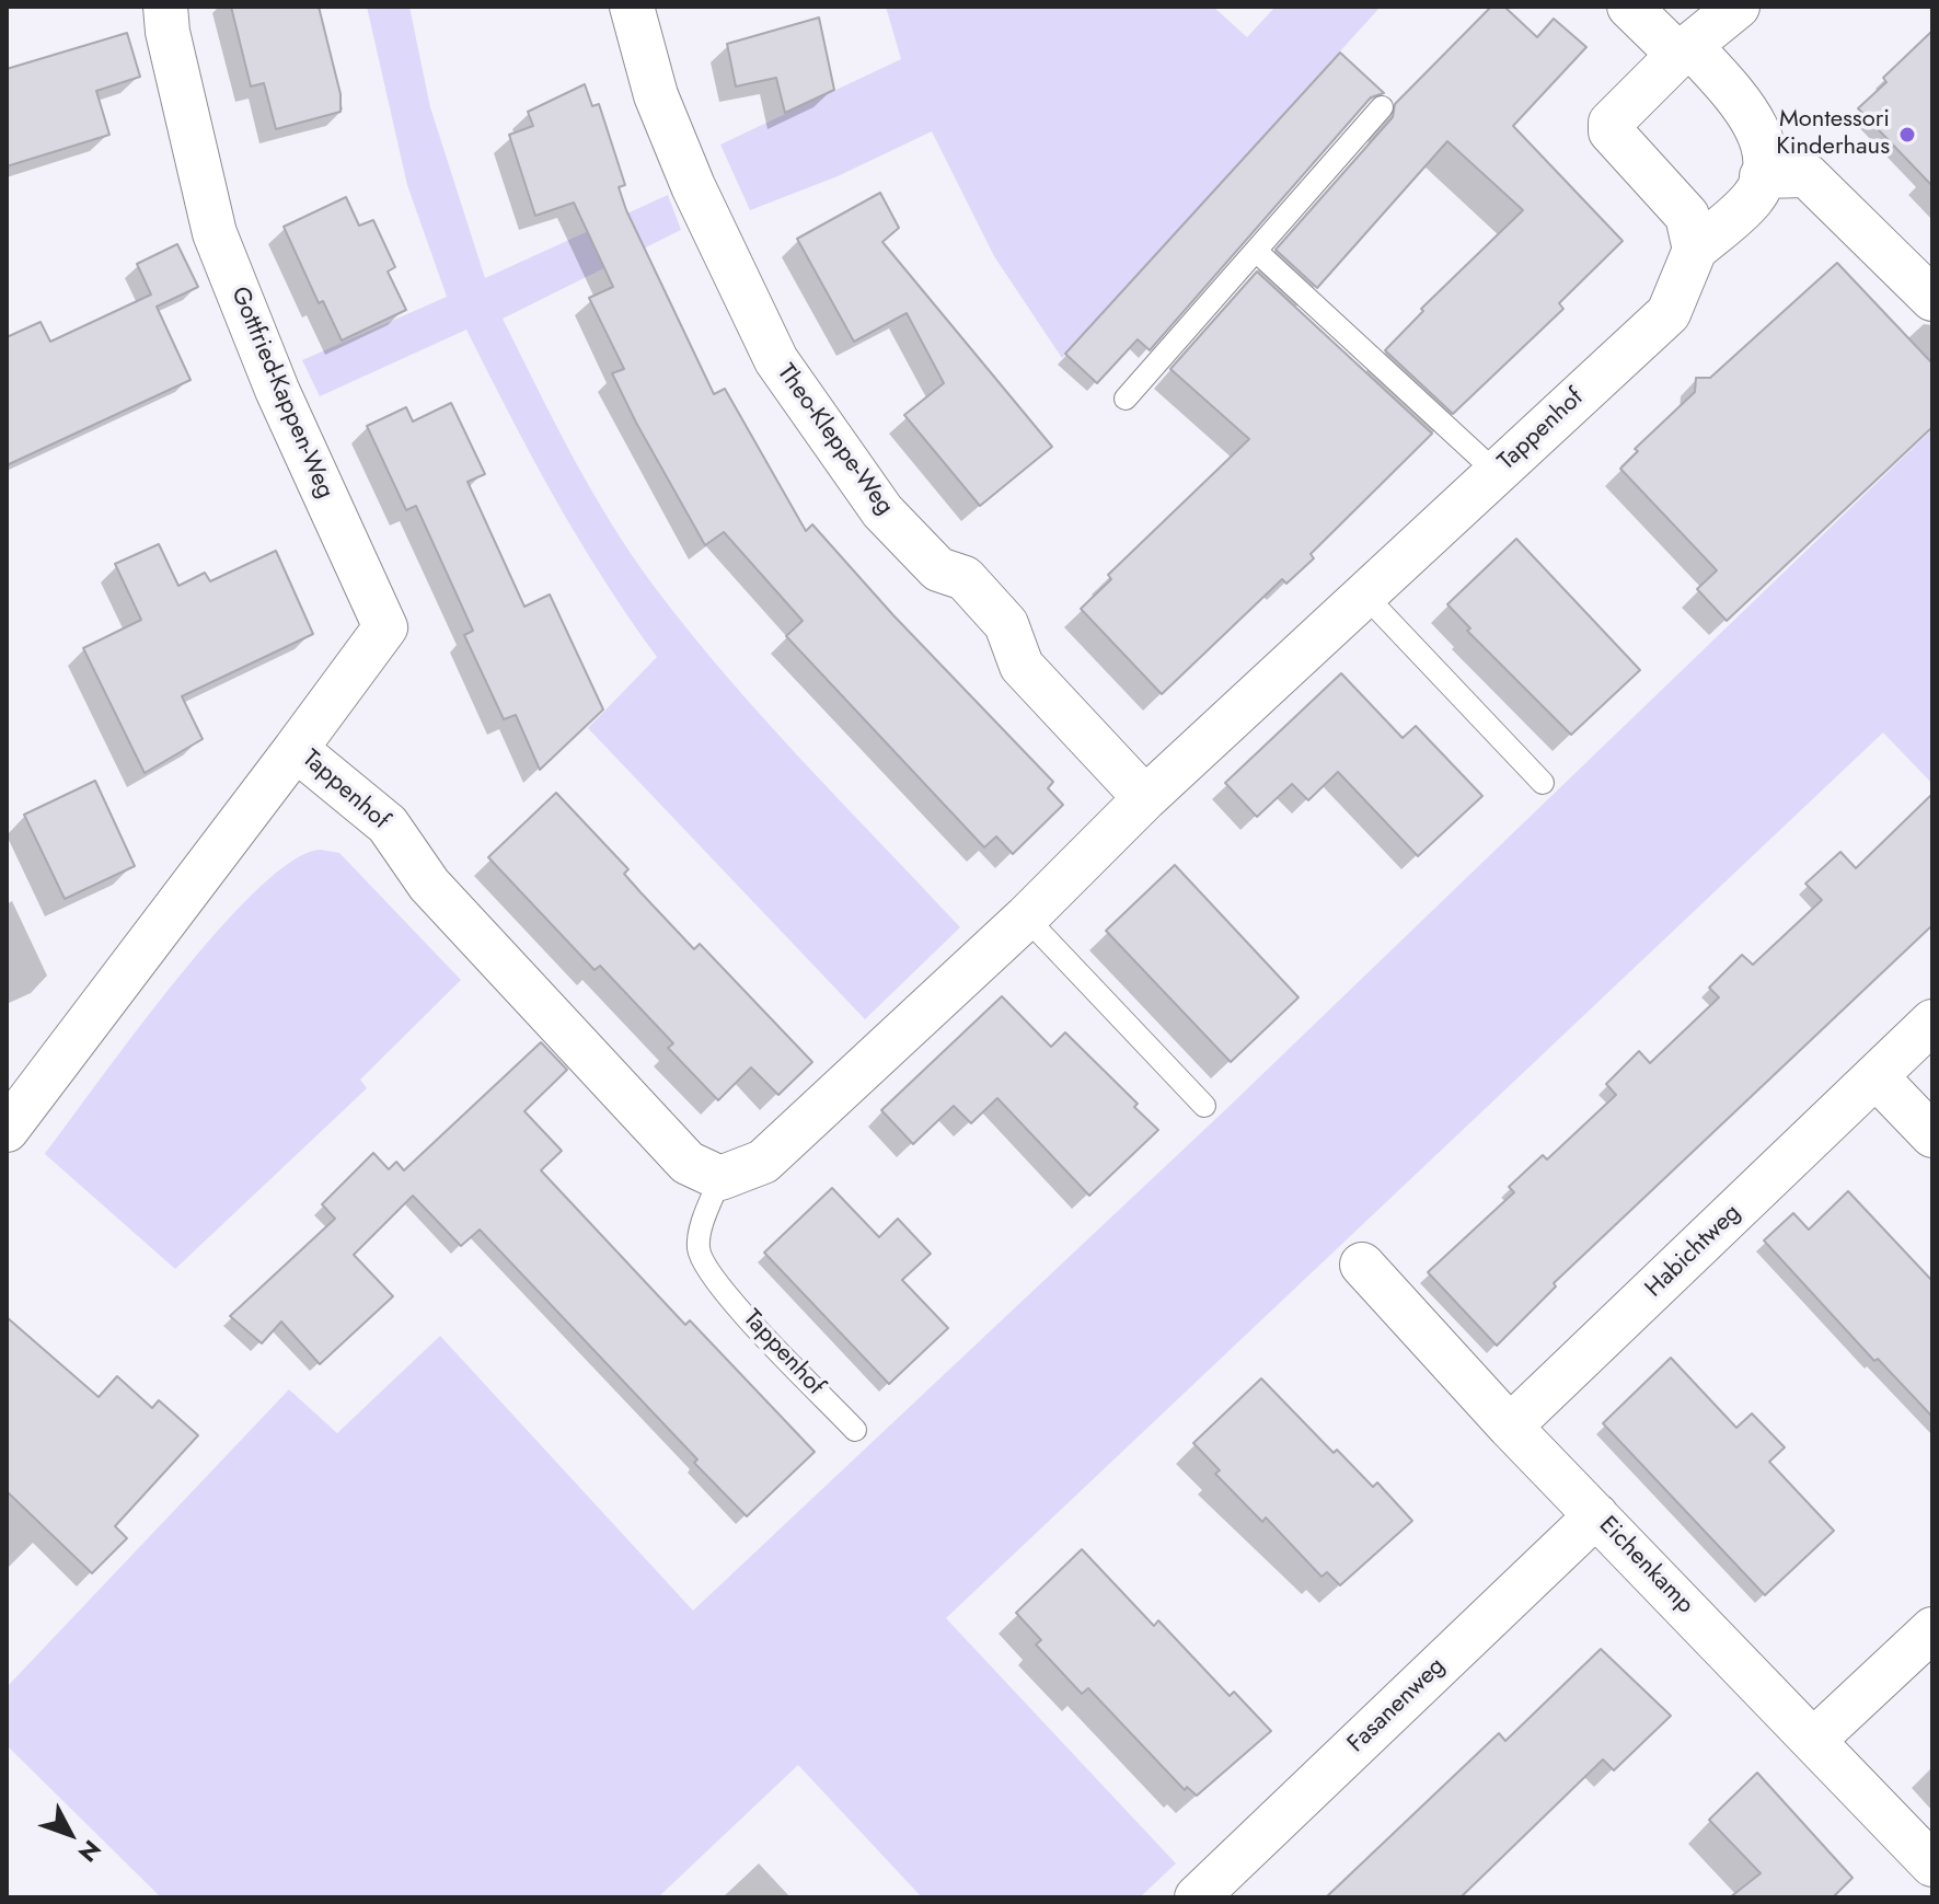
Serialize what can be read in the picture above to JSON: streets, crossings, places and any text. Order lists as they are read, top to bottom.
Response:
{
  "streets": {
    "street": [
      "Gottfried-Kappen-Weg",
      "Tappenhof",
      "Theo-Kleppe-Weg",
      "Habichtweg",
      "Eichenkamp",
      "Fasanenweg"
    ]
  },
  "crossings": [
    ["Gottfried-Kappen-Weg", "Tappenhof"],
    ["Tappenhof", "Theo-Kleppe-Weg"],
    ["Habichtweg", "Eichenkamp"],
    ["Eichenkamp", "Fasanenweg"]
  ],
  "places": ["Montessori Kinderhaus"],
  "north": "bottom right"
}
